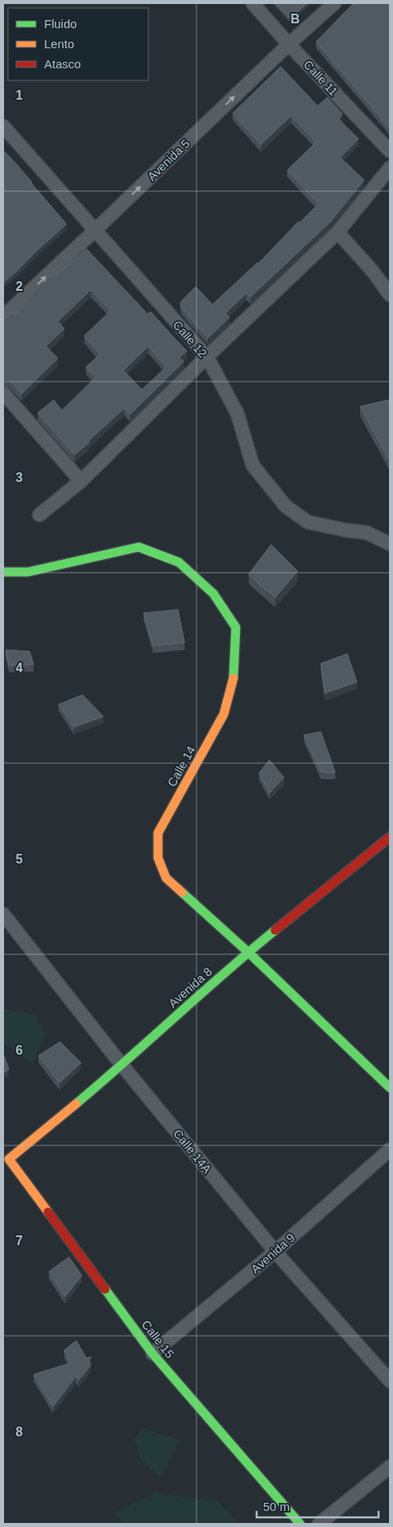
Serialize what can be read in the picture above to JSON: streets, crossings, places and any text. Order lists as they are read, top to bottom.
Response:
{
  "streets": {
    "street": [
      "Calle 11",
      "Avenida 5",
      "Calle 12",
      "Calle 14",
      "Avenida 8",
      "Calle 14A",
      "Avenida 9",
      "Calle 15"
    ]
  },
  "crossings": [
    ["Calle 11", "Avenida 5"],
    ["Avenida 5", "Calle 12"],
    ["Calle 14", "Avenida 8"],
    ["Avenida 8", "Calle 14A"],
    ["Avenida 8", "Calle 15"],
    ["Calle 14A", "Avenida 9"],
    ["Avenida 9", "Calle 15"]
  ],
  "one_way": ["Avenida 5"],
  "legend": ["Fluido", "Lento", "Atasco"],
  "scale_bar": "50 m",
  "grid": {
    "columns": ["B"],
    "rows": [
      "1",
      "2",
      "3",
      "4",
      "5",
      "6",
      "7",
      "8"
    ]
  }
}
